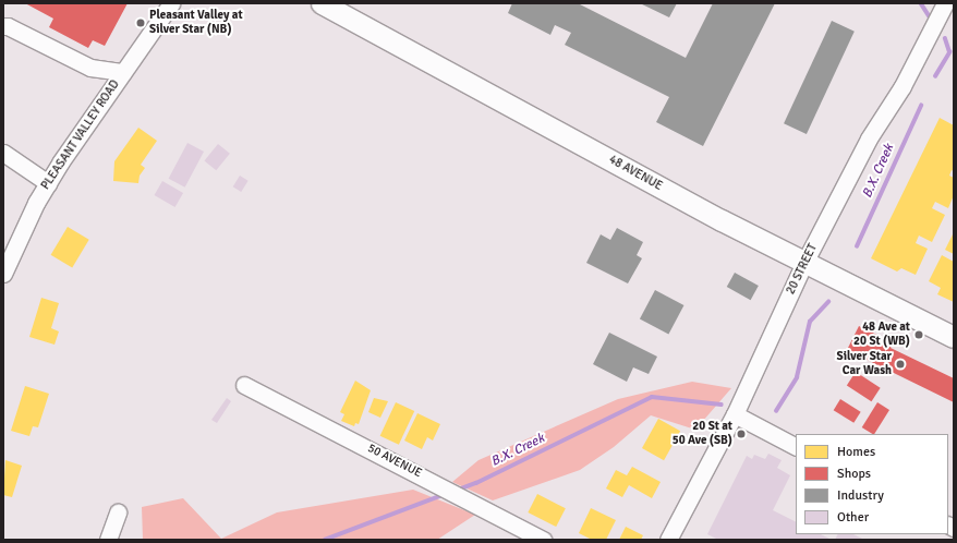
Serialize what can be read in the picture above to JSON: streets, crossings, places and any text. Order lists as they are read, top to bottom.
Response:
{
  "streets": {
    "main road": ["48 AVENUE"],
    "street": ["PLEASANT VALLEY ROAD", "20 STREET", "50 AVENUE"]
  },
  "crossings": [
    ["48 AVENUE", "20 STREET"]
  ],
  "water": ["B.X. Creek"],
  "places": [
    "Pleasant Valley at Silver Star (NB)",
    "48 Ave at 20 St (WB)",
    "Silver Star Car Wash",
    "20 St at 50 Ave (SB)"
  ],
  "legend": [
    "Homes",
    "Shops",
    "Industry",
    "Other"
  ]
}
